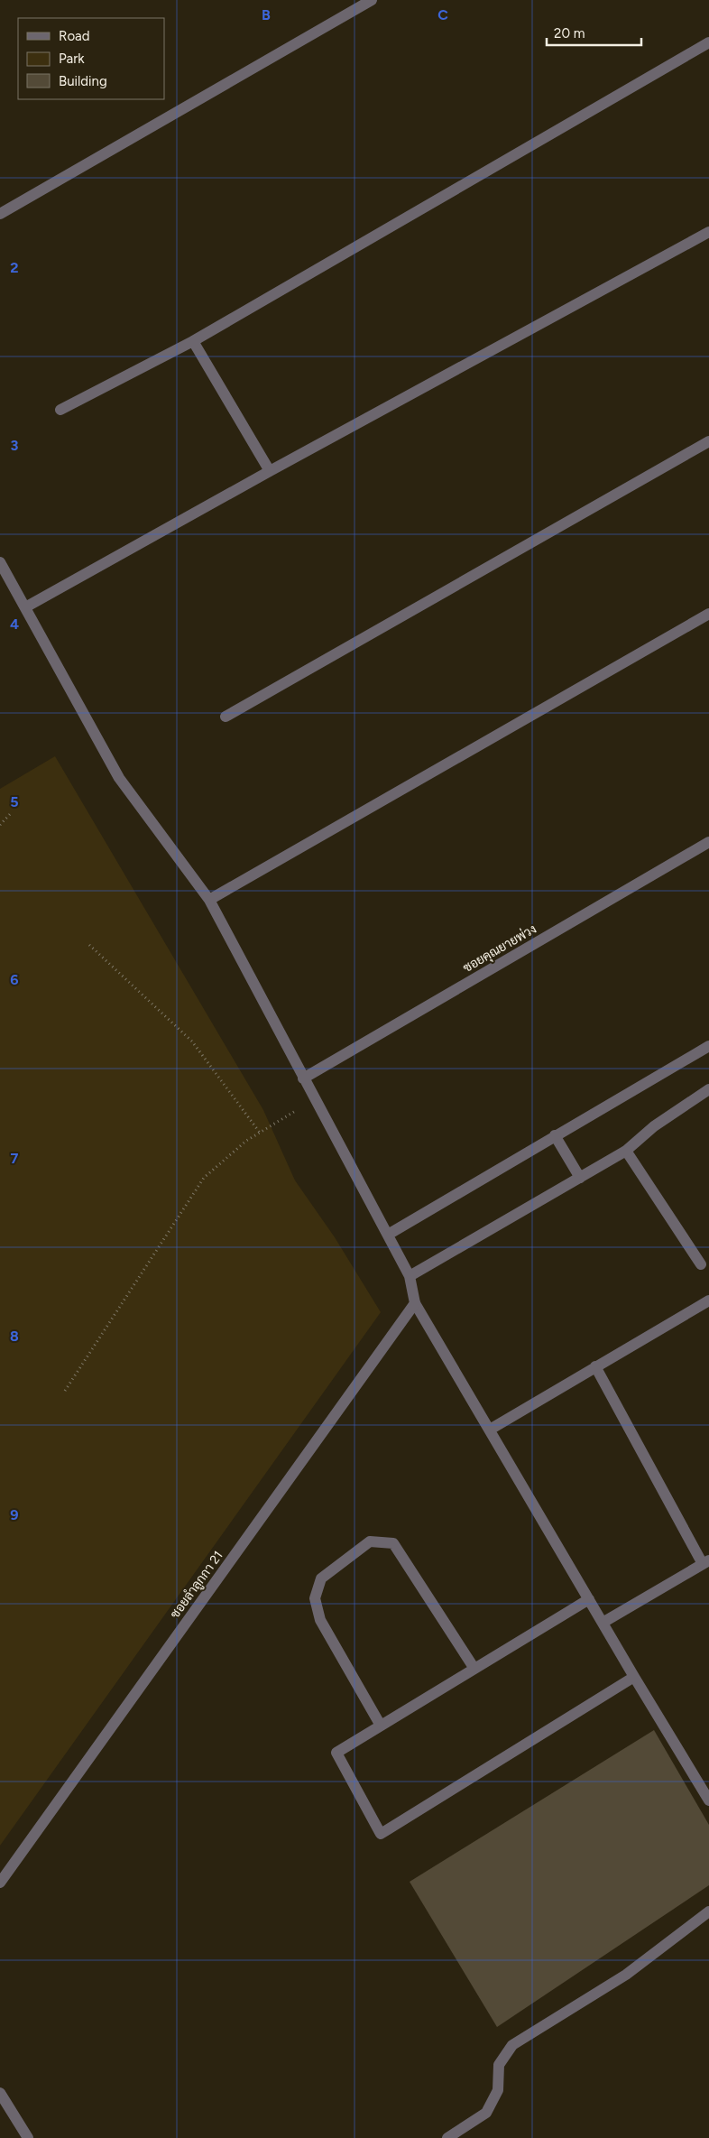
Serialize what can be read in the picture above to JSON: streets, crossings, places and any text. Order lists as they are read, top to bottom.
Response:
{
  "streets": {
    "street": ["ซอยคุณยายพ่วง", "ซอยลำลูกกา 21"]
  },
  "legend": ["Road", "Park", "Building"],
  "scale_bar": "20 m",
  "grid": {
    "columns": ["B", "C"],
    "rows": [
      "2",
      "3",
      "4",
      "5",
      "6",
      "7",
      "8",
      "9"
    ]
  }
}
